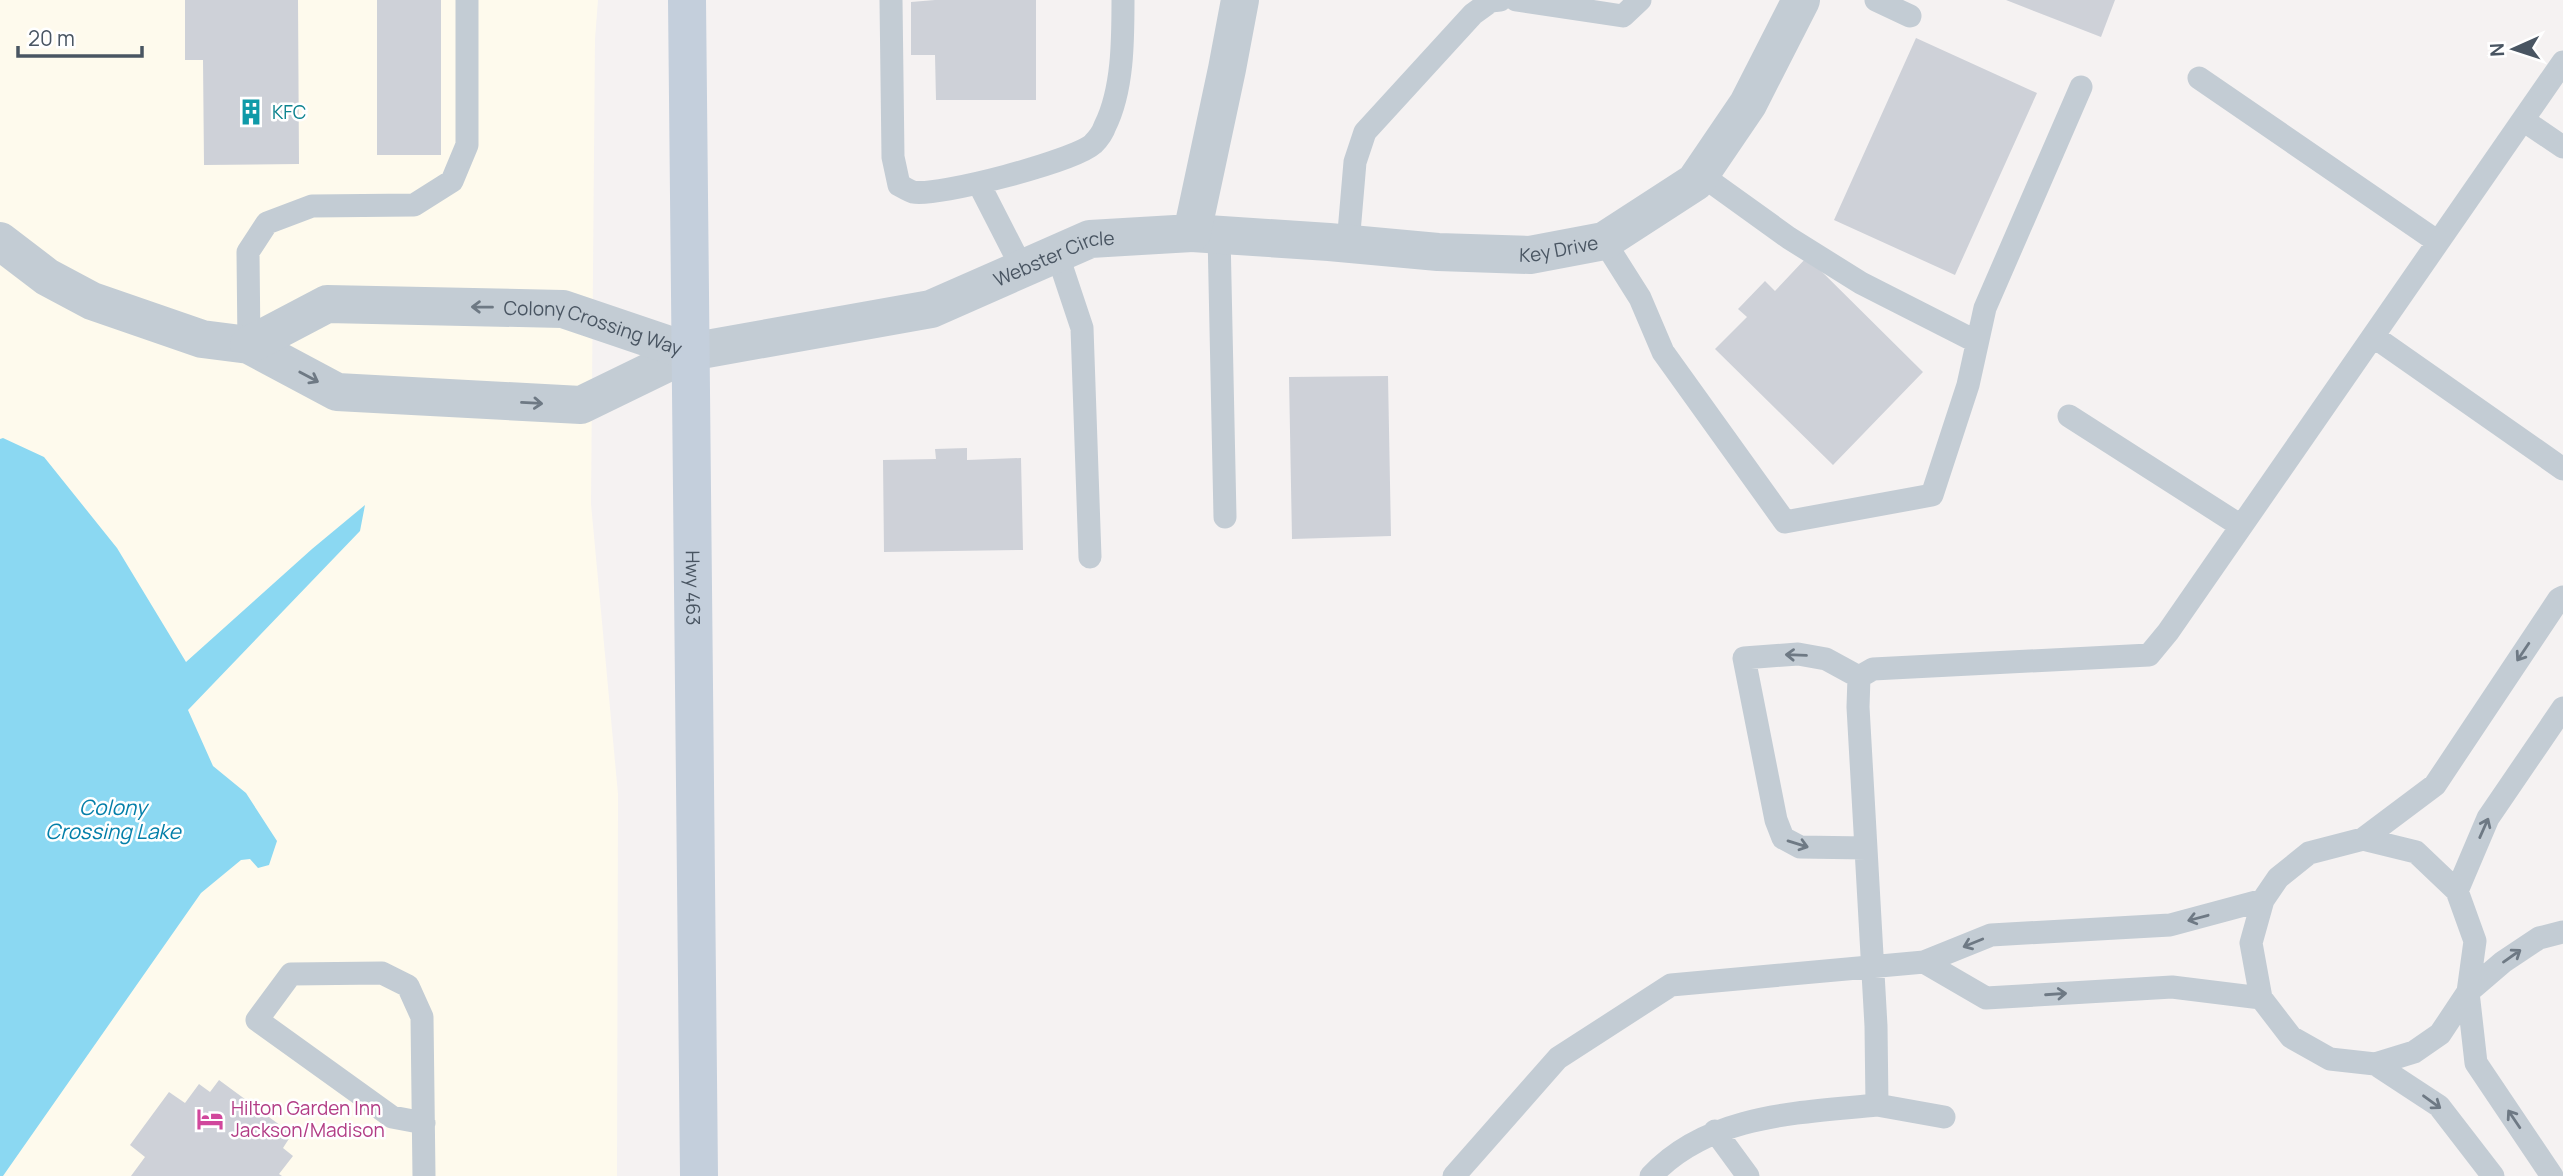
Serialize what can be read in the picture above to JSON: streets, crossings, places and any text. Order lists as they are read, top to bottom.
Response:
{
  "streets": {
    "main road": ["Hwy 463"],
    "street": ["Key Drive", "Webster Circle", "Colony Crossing Way"]
  },
  "crossings": [
    ["Key Drive", "Webster Circle"],
    ["Webster Circle", "Colony Crossing Way"],
    ["Webster Circle", "Hwy 463"],
    ["Colony Crossing Way", "Hwy 463"]
  ],
  "water": ["Colony Crossing Lake"],
  "places": {
    "building": ["KFC"],
    "hotel": ["Hilton Garden Inn Jackson/Madison"]
  },
  "scale_bar": "20 m",
  "north": "left"
}
